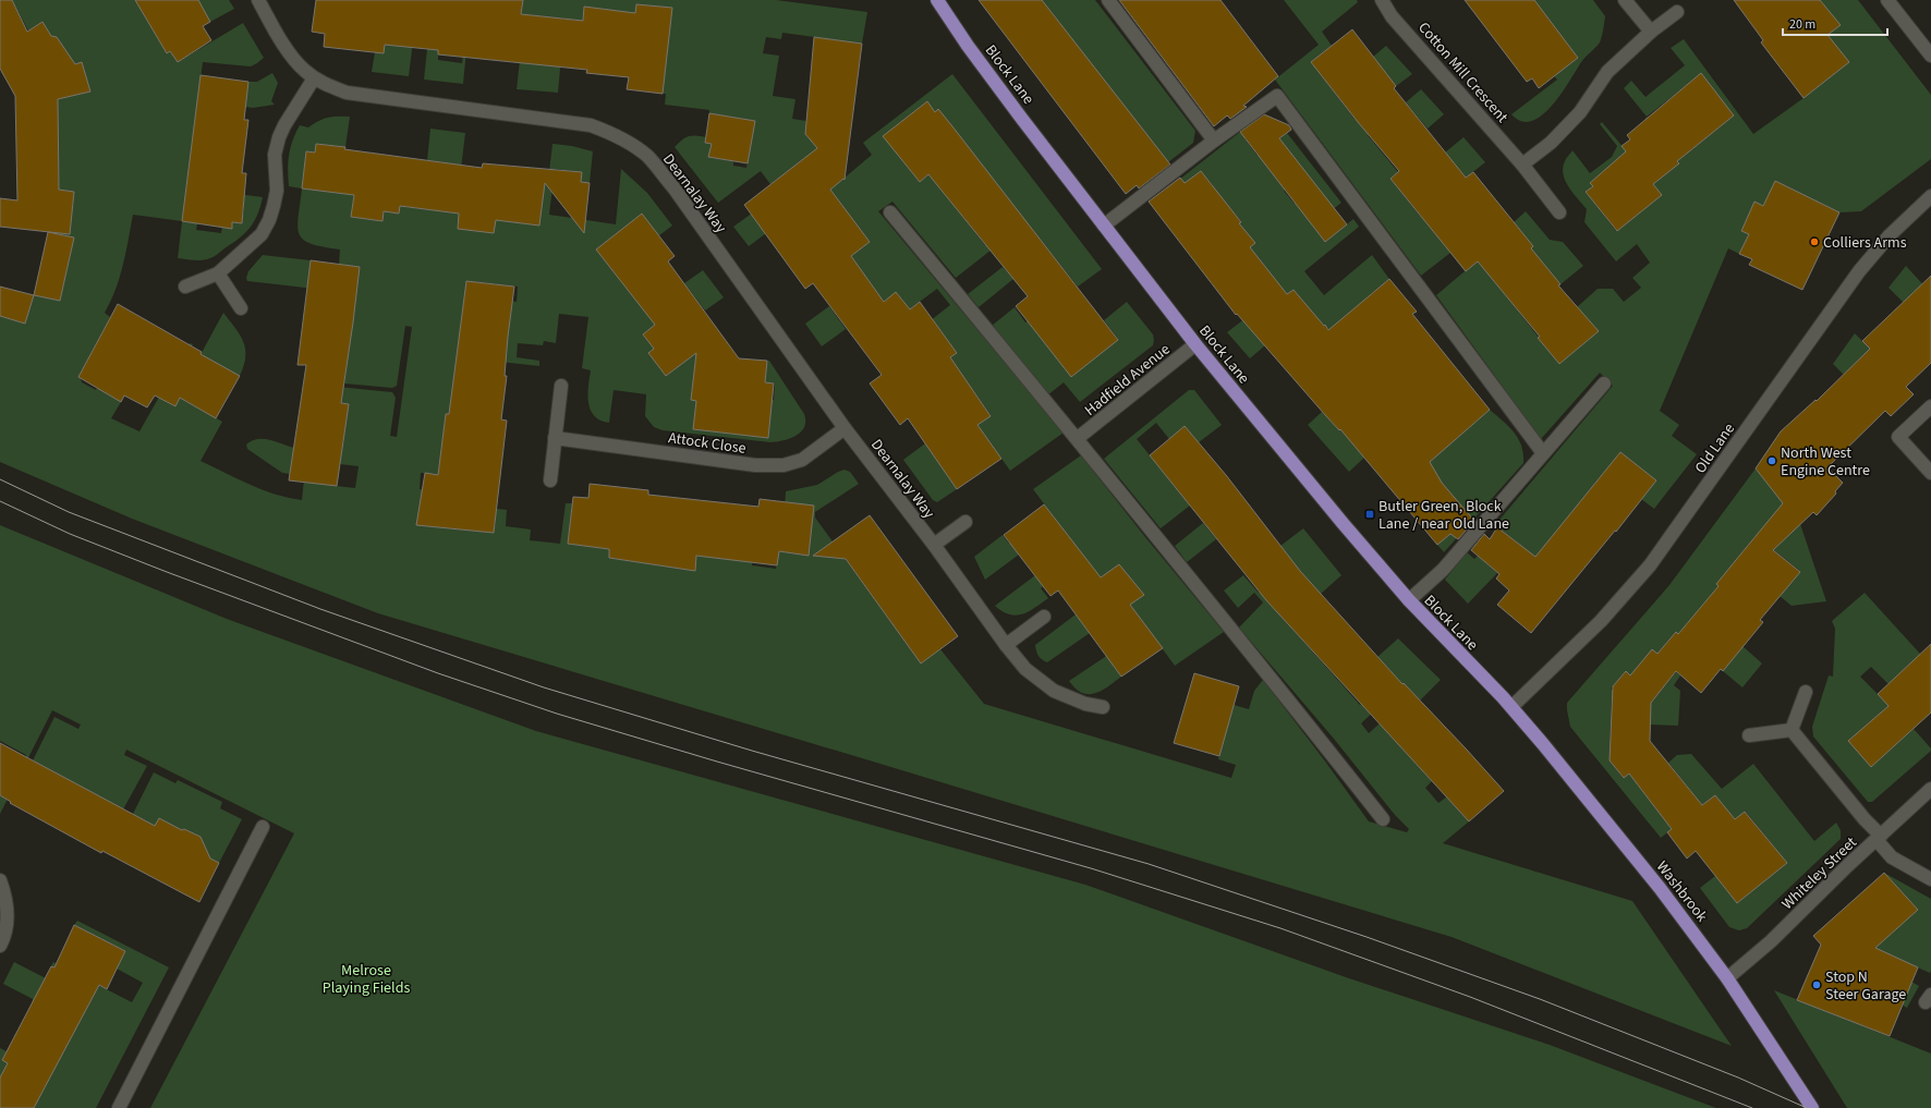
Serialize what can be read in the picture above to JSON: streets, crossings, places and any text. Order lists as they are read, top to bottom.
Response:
{
  "streets": {
    "main road": ["Block Lane", "Washbrook"],
    "street": [
      "Cotton Mill Crescent",
      "Dearnalay Way",
      "Hadfield Avenue",
      "Attock Close",
      "Old Lane",
      "Whiteley Street"
    ]
  },
  "crossings": [
    ["Block Lane", "Hadfield Avenue"],
    ["Block Lane", "Old Lane"],
    ["Block Lane", "Washbrook"],
    ["Dearnalay Way", "Attock Close"],
    ["Old Lane", "Washbrook"],
    ["Whiteley Street", "Washbrook"]
  ],
  "parks": ["Melrose Playing Fields"],
  "places": {
    "other": ["Colliers Arms", "North West Engine Centre", "Stop N Steer Garage"],
    "transit": ["Butler Green, Block Lane / near Old Lane"]
  },
  "scale_bar": "20 m"
}
